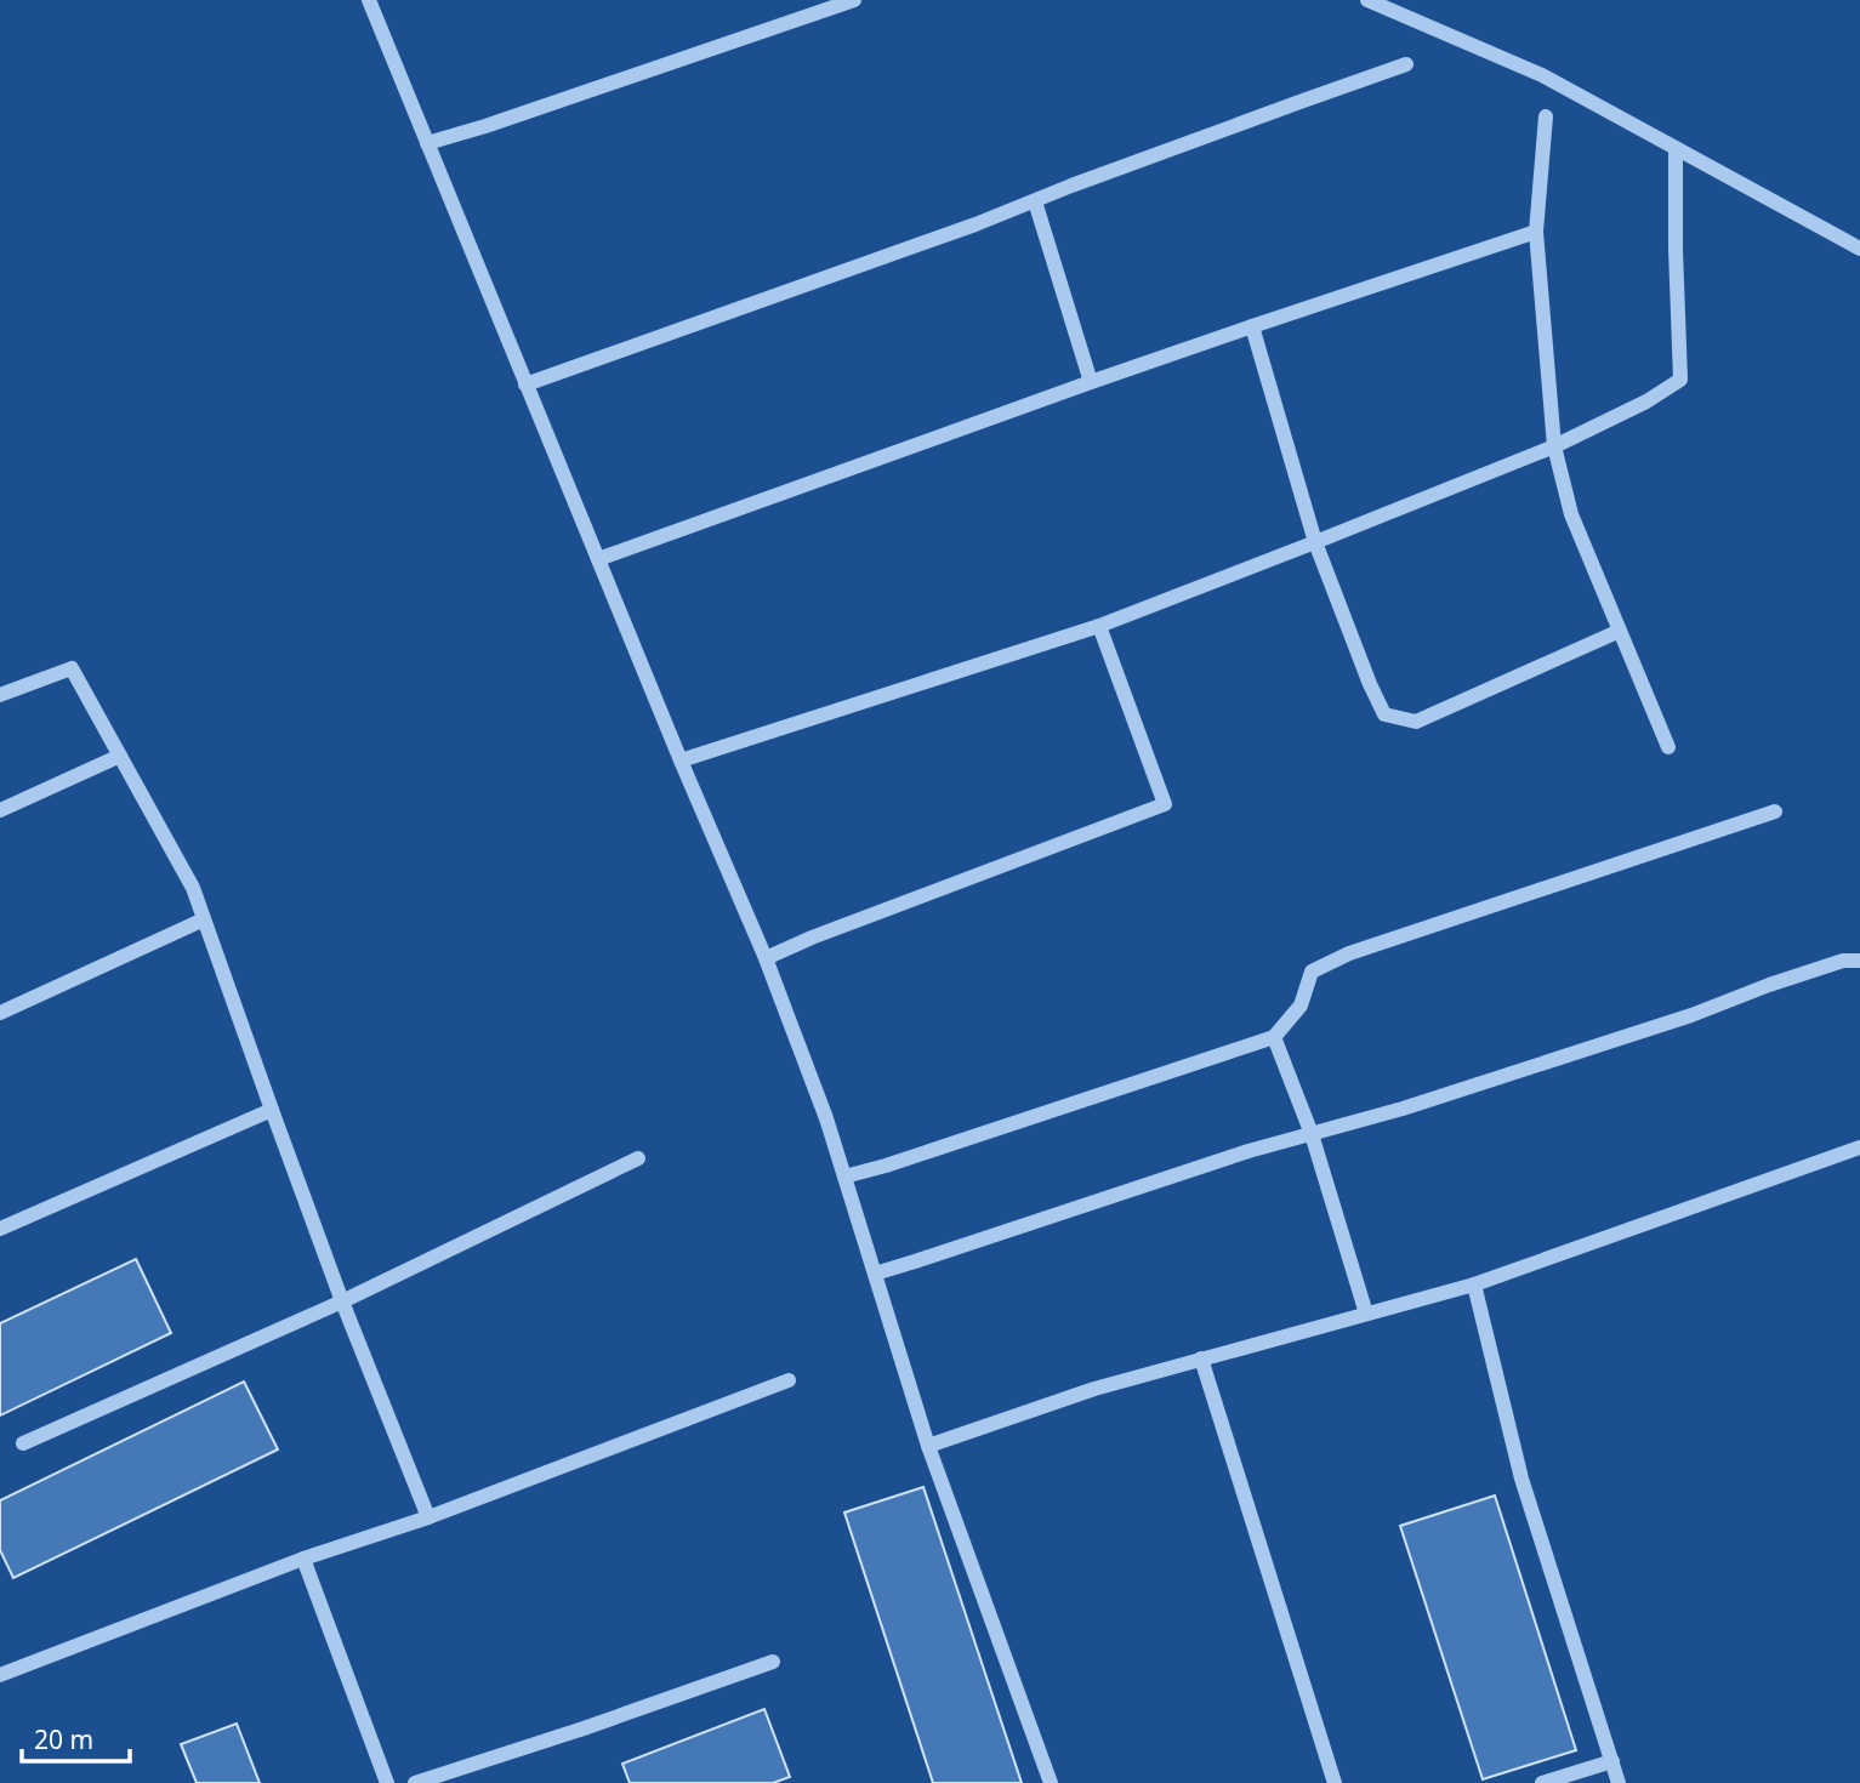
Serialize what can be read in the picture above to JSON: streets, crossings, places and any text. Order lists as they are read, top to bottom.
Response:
{
  "scale_bar": "20 m"
}
